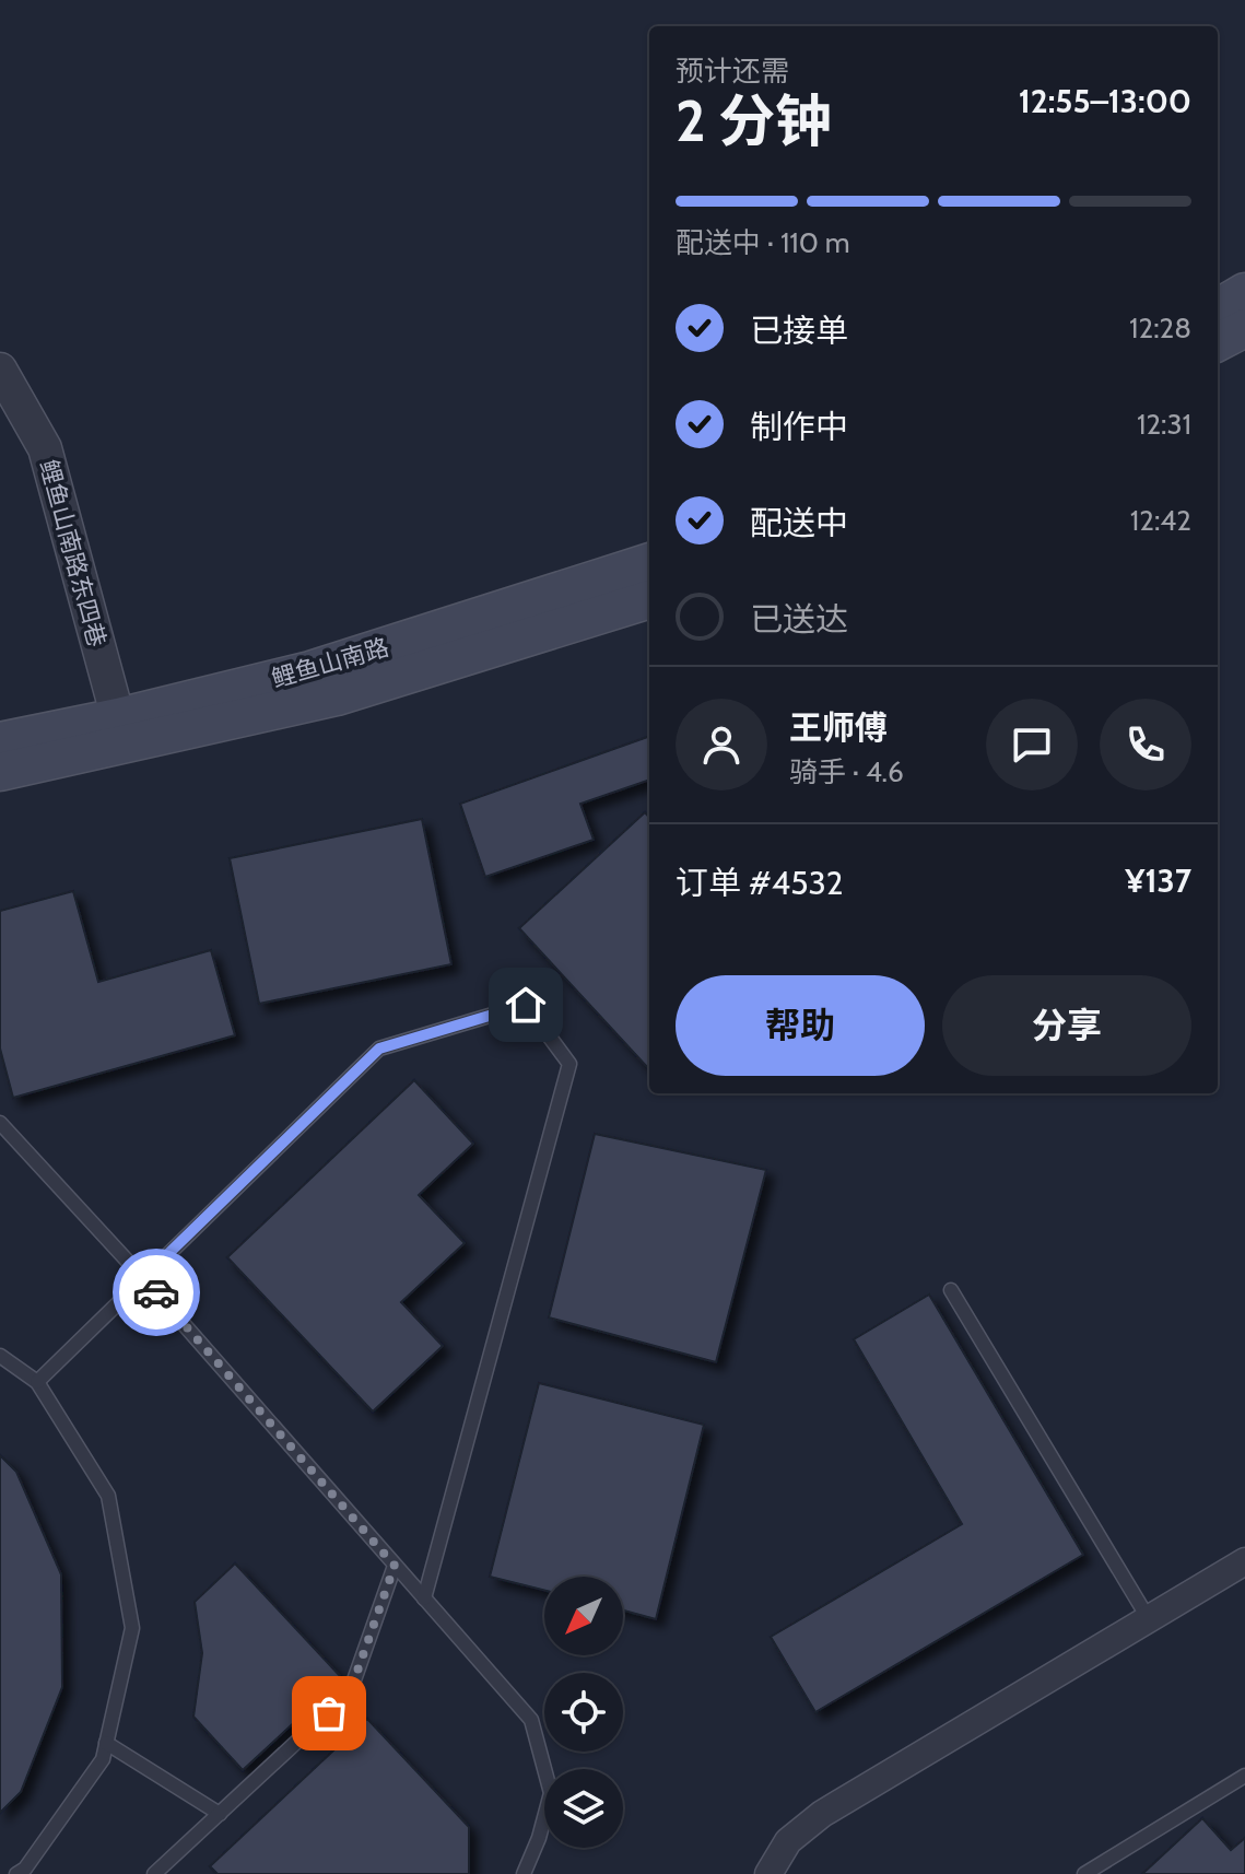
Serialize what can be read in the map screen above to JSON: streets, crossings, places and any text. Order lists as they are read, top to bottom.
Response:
{
  "streets": {
    "main road": ["鲤鱼山南路"],
    "street": ["鲤鱼山南路东四巷"]
  },
  "crossings": [
    ["鲤鱼山南路东四巷", "鲤鱼山南路"]
  ],
  "north": "bottom left",
  "page": {
    "heading": ["2 分钟", "预计还需", "12:55–13:00"],
    "panel": [
      "王师傅",
      "骑手 · 4.6",
      "订单 #4532",
      "¥137"
    ],
    "bar": "配送中 · 110 m",
    "list": [
      ["已接单", "12:28"],
      ["制作中", "12:31"],
      ["配送中", "12:42"],
      "已送达"
    ],
    "buttons": ["帮助", "分享"]
  }
}
